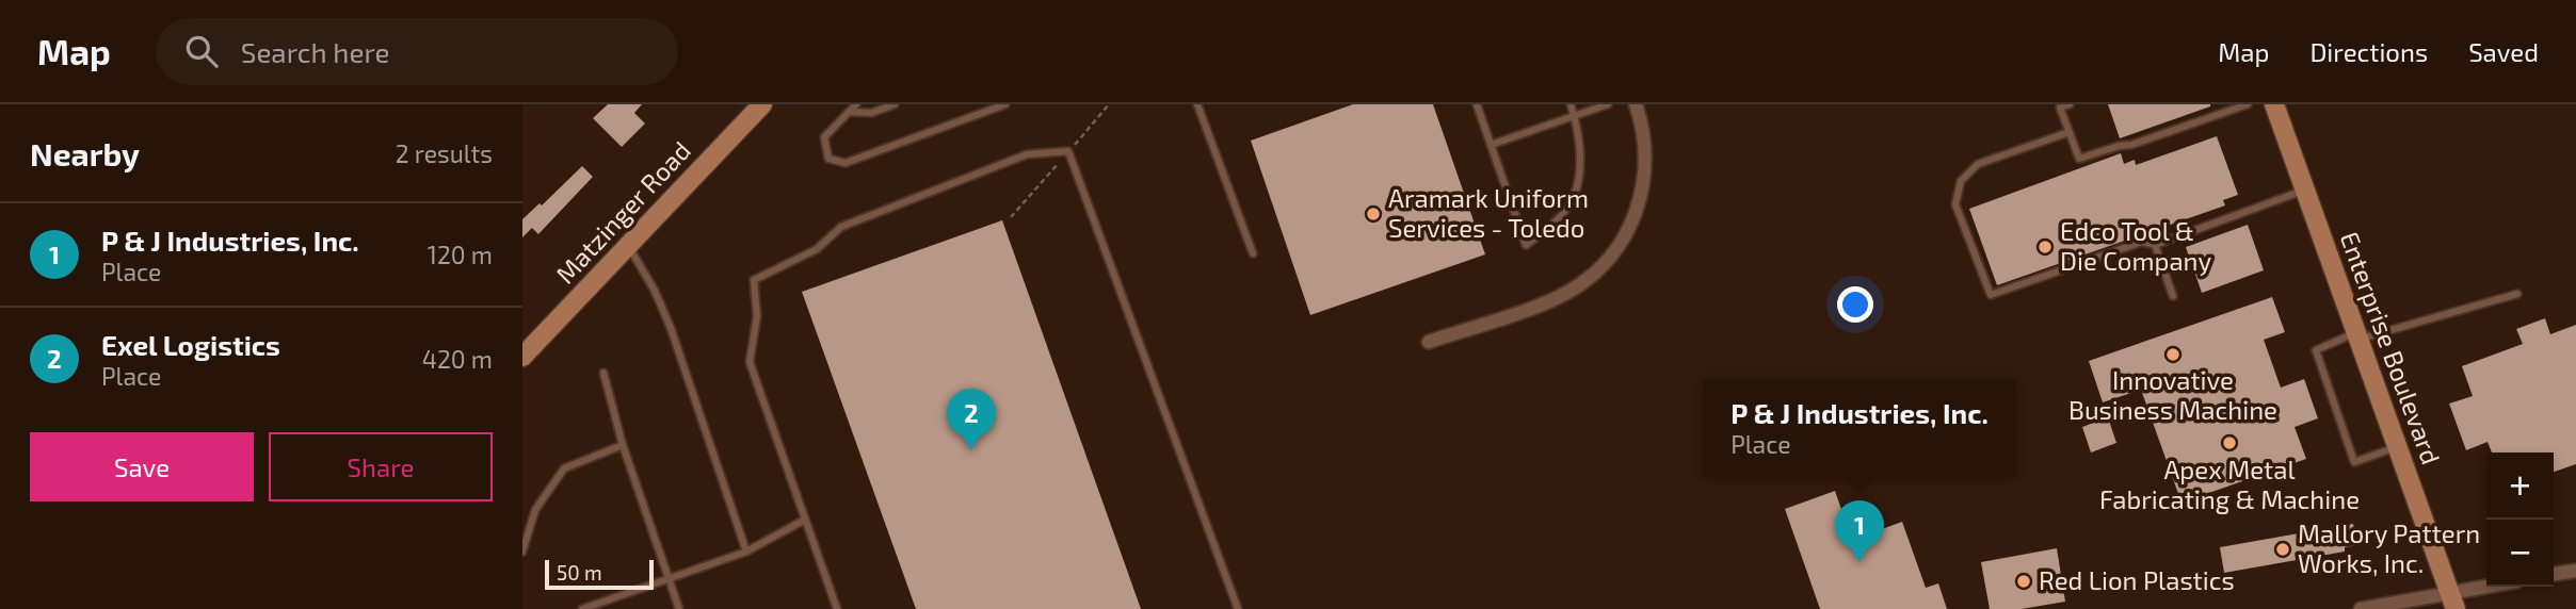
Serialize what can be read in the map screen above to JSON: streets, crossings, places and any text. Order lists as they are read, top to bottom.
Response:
{
  "streets": {
    "street": ["Matzinger Road", "Enterprise Boulevard"]
  },
  "places": [
    "Aramark Uniform Services - Toledo",
    "Edco Tool & Die Company",
    "Innovative Business Machine",
    "Apex Metal Fabricating & Machine",
    "Mallory Pattern Works, Inc.",
    "Red Lion Plastics"
  ],
  "scale_bar": "50 m",
  "page": {
    "header": "Map",
    "search": "Search here",
    "nav": ["Map", "Directions", "Saved"],
    "heading": ["Nearby", "2 results"],
    "list": [
      {
        "mark": "1",
        "name": "P & J Industries, Inc.",
        "note": "Place",
        "value": "120 m"
      },
      {
        "mark": "2",
        "name": "Exel Logistics",
        "note": "Place",
        "value": "420 m"
      }
    ],
    "popup": ["P & J Industries, Inc.", "Place"],
    "pins": ["2", "1"],
    "buttons": ["Save", "Share"],
    "map_buttons": ["+", "−"],
    "scale": "50 m"
  }
}
